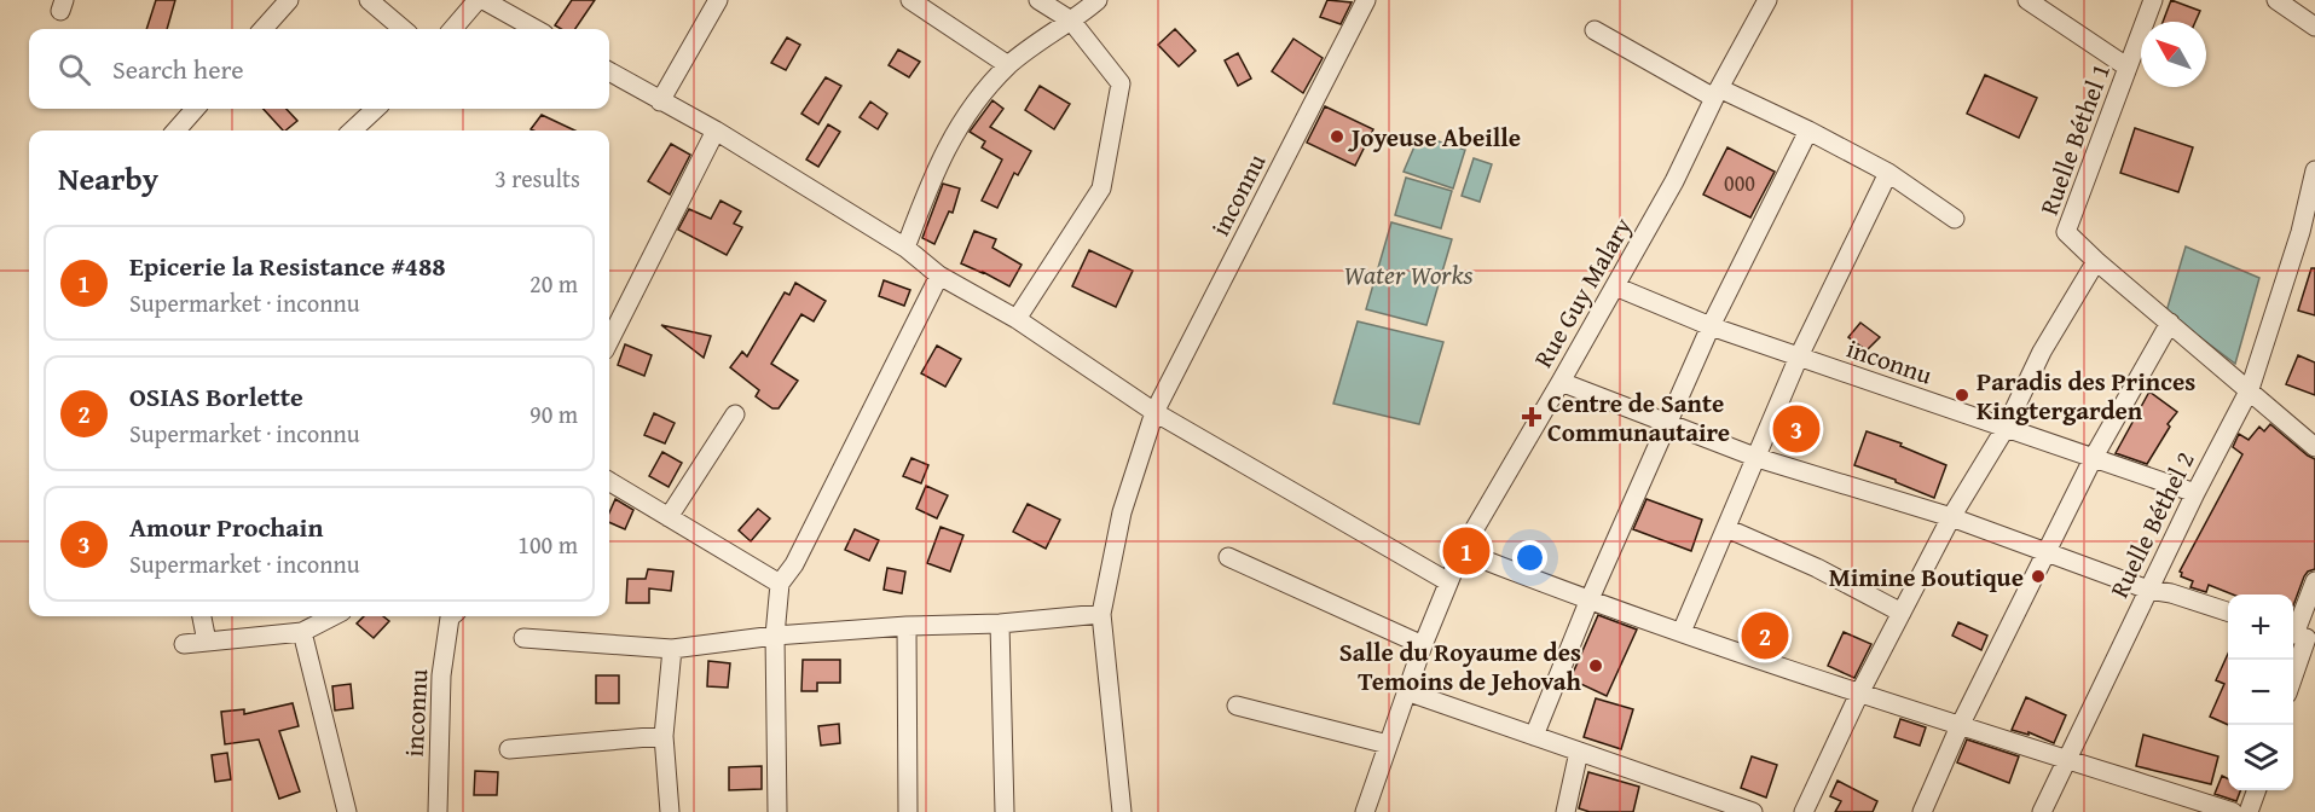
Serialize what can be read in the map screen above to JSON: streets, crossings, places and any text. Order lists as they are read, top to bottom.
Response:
{
  "streets": {
    "street": [
      "Ruelle Béthel 1",
      "inconnu",
      "Rue Guy Malary",
      "Ruelle Béthel 2"
    ]
  },
  "crossings": [
    ["Ruelle Béthel 1", "Ruelle Béthel 2"],
    ["inconnu", "Rue Guy Malary"],
    ["inconnu", "Ruelle Béthel 2"]
  ],
  "water": ["Water Works"],
  "places": {
    "other": [
      "Joyeuse Abeille",
      "Paradis des Princes Kingtergarden",
      "Mimine Boutique",
      "Salle du Royaume des Temoins de Jehovah"
    ],
    "health": ["Centre de Sante Communautaire"]
  },
  "house_numbers": ["000"],
  "north": "top left",
  "page": {
    "search": "Search here",
    "heading": ["Nearby", "3 results"],
    "list": [
      {
        "mark": "1",
        "name": "Epicerie la Resistance #488",
        "note": "Supermarket · inconnu",
        "value": "20 m"
      },
      {
        "mark": "2",
        "name": "OSIAS Borlette",
        "note": "Supermarket · inconnu",
        "value": "90 m"
      },
      {
        "mark": "3",
        "name": "Amour Prochain",
        "note": "Supermarket · inconnu",
        "value": "100 m"
      }
    ],
    "pins": ["3", "1", "2"],
    "map_buttons": ["+", "−"]
  }
}
